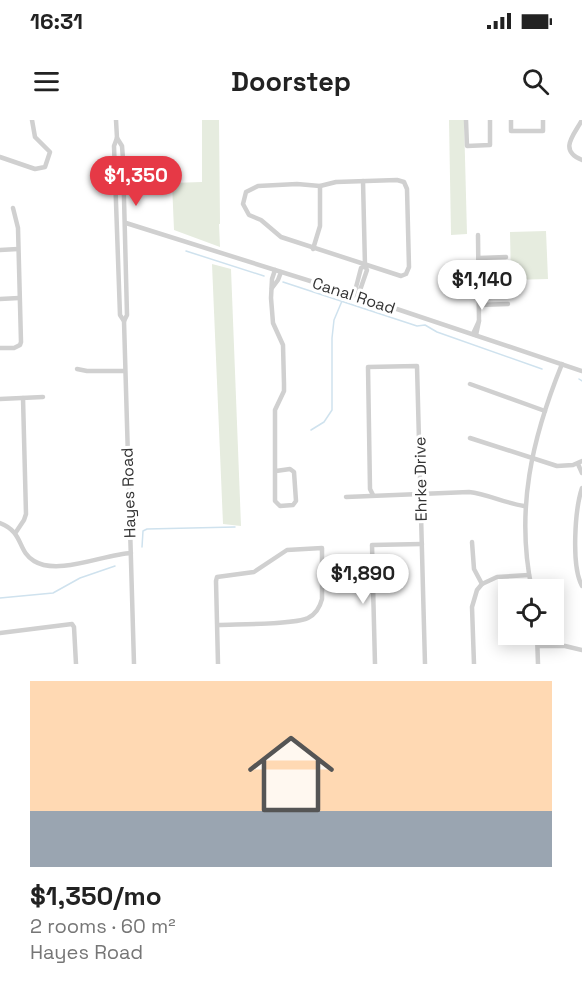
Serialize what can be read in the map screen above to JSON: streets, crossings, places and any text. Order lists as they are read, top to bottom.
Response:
{
  "streets": {
    "street": ["Canal Road", "Ehrke Drive", "Hayes Road"]
  },
  "crossings": [
    ["Canal Road", "Hayes Road"]
  ],
  "page": {
    "status": "16:31",
    "header": "Doorstep",
    "price": ["$1,350", "$1,140", "$1,890"],
    "list": [
      {
        "name": "$1,350/mo",
        "note": "2 rooms · 60 m² · Hayes Road"
      }
    ]
  }
}
